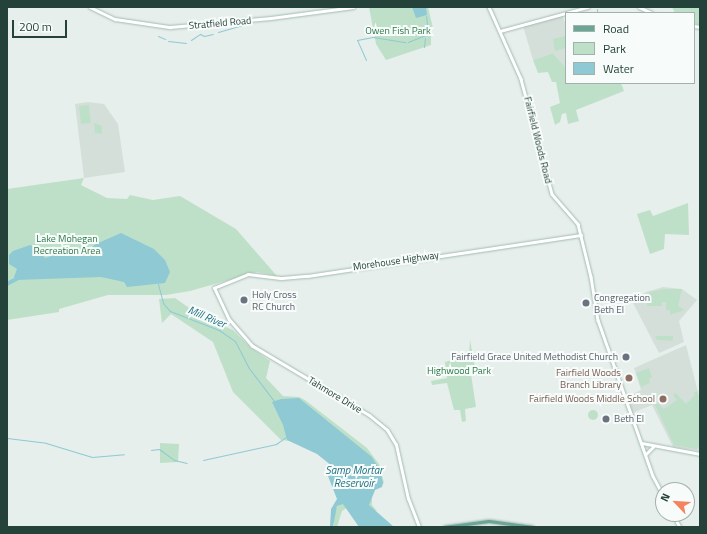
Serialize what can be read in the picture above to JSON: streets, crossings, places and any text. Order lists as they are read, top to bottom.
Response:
{
  "streets": {
    "main road": [
      "Stratfield Road",
      "Fairfield Woods Road",
      "Morehouse Highway",
      "Tahmore Drive"
    ]
  },
  "crossings": [
    ["Fairfield Woods Road", "Morehouse Highway"],
    ["Morehouse Highway", "Tahmore Drive"]
  ],
  "water": ["Mill River", "Samp Mortar Reservoir"],
  "parks": ["Owen Fish Park", "Lake Mohegan Recreation Area", "Highwood Park"],
  "places": [
    "Holy Cross RC Church",
    "Congregation Beth El",
    "Fairfield Grace United Methodist Church",
    "Fairfield Woods Branch Library",
    "Fairfield Woods Middle School",
    "Beth El"
  ],
  "legend": ["Road", "Park", "Water"],
  "scale_bar": "200 m",
  "north": "top left"
}
